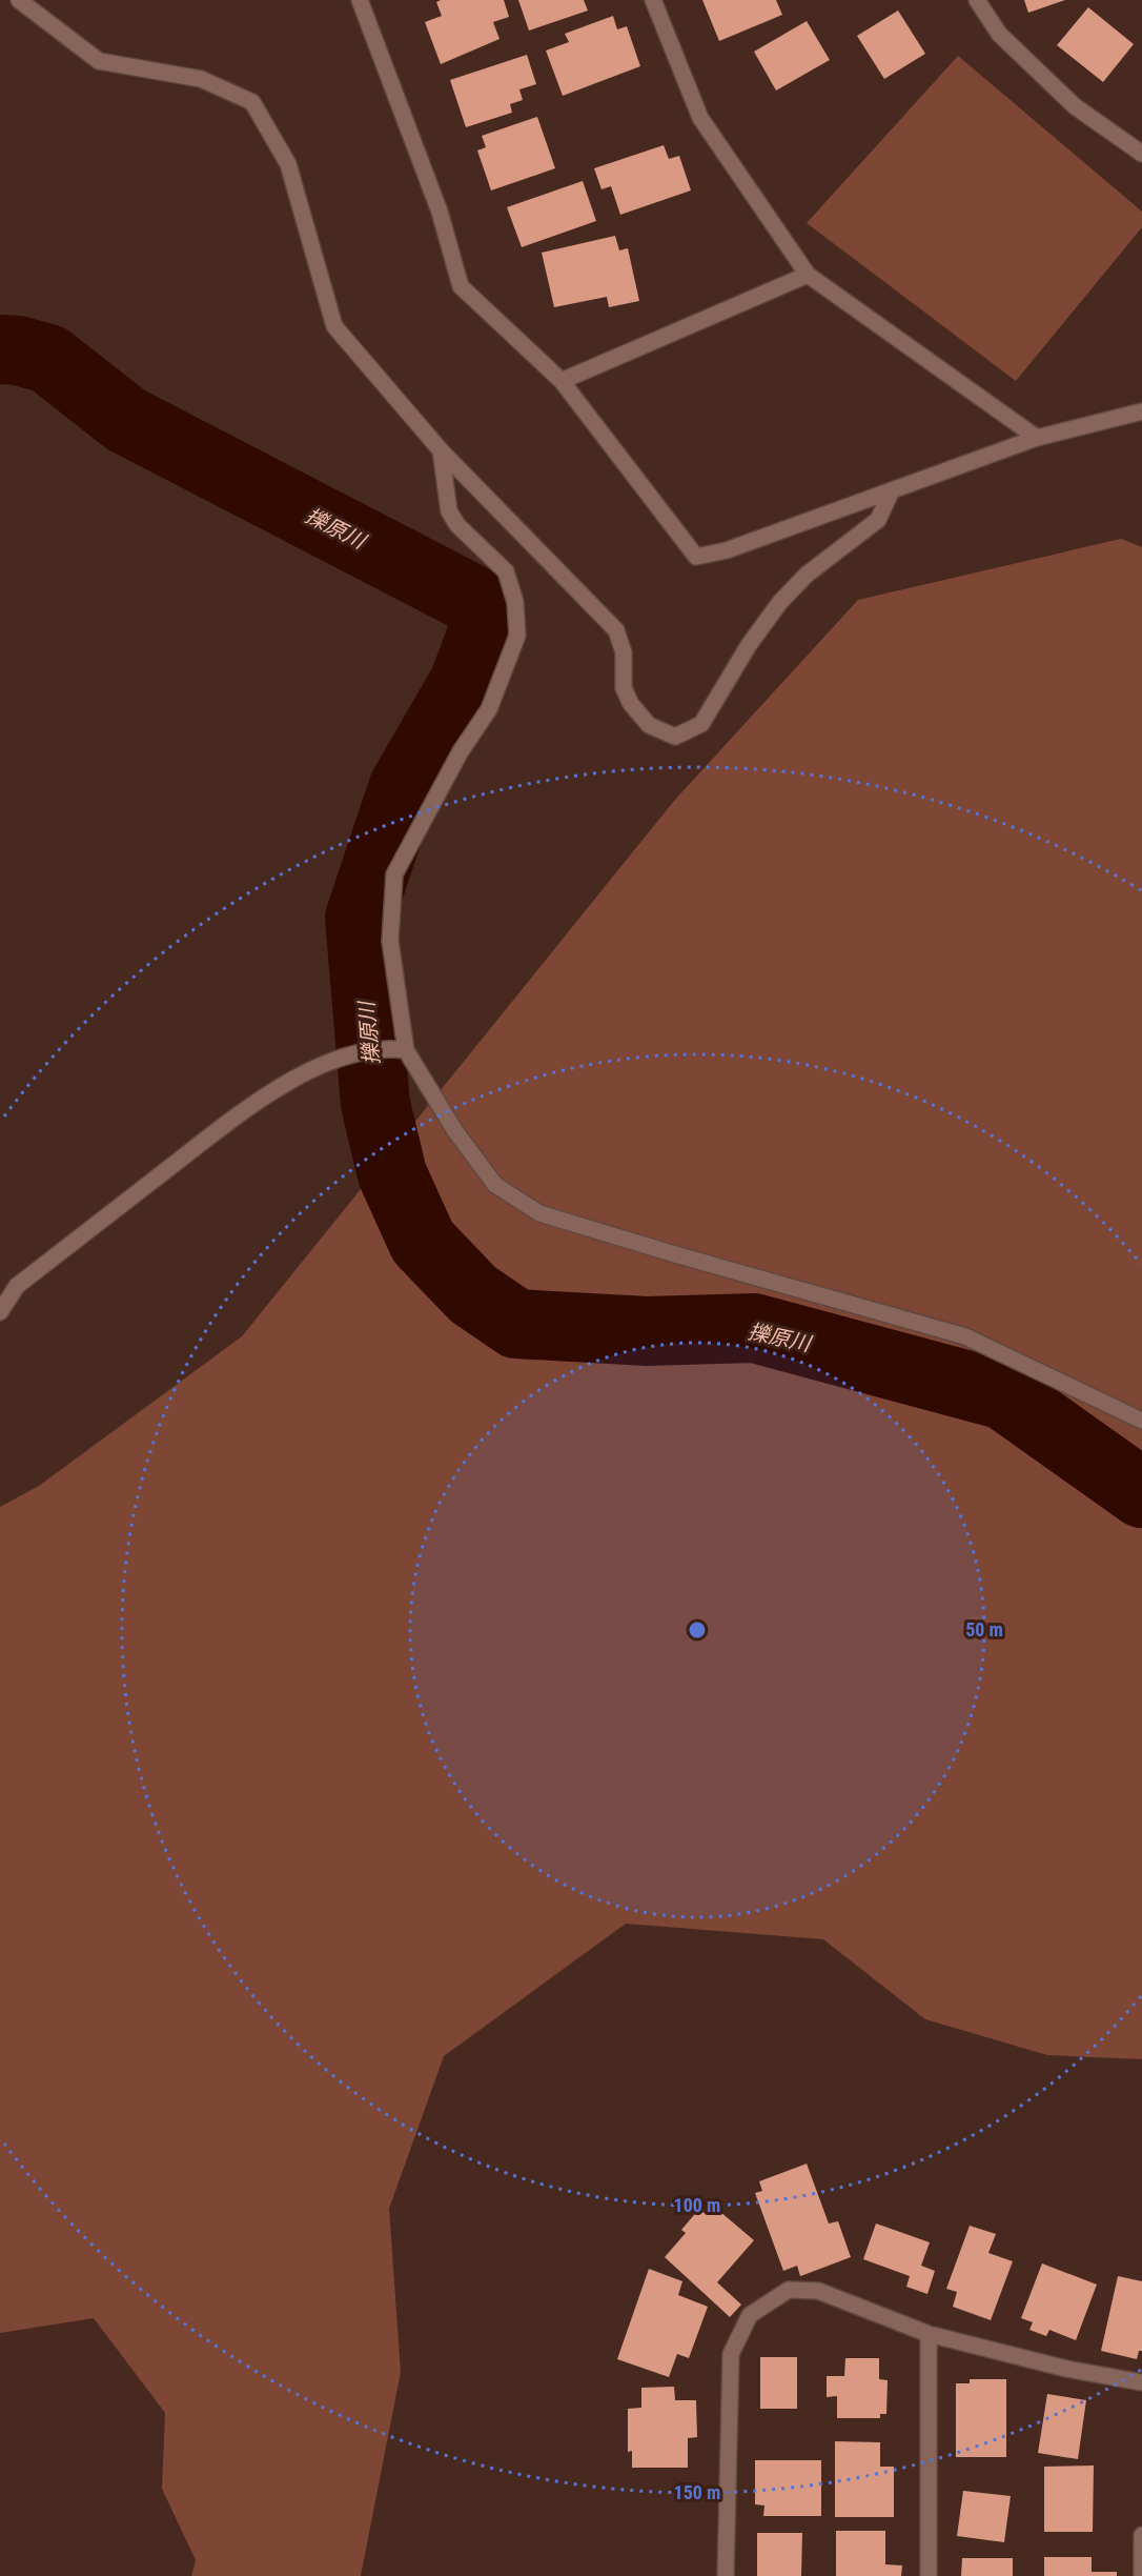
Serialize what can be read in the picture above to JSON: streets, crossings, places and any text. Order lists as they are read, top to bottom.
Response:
{
  "water": ["擽原川"],
  "rings": ["50 m", "100 m", "150 m"]
}
